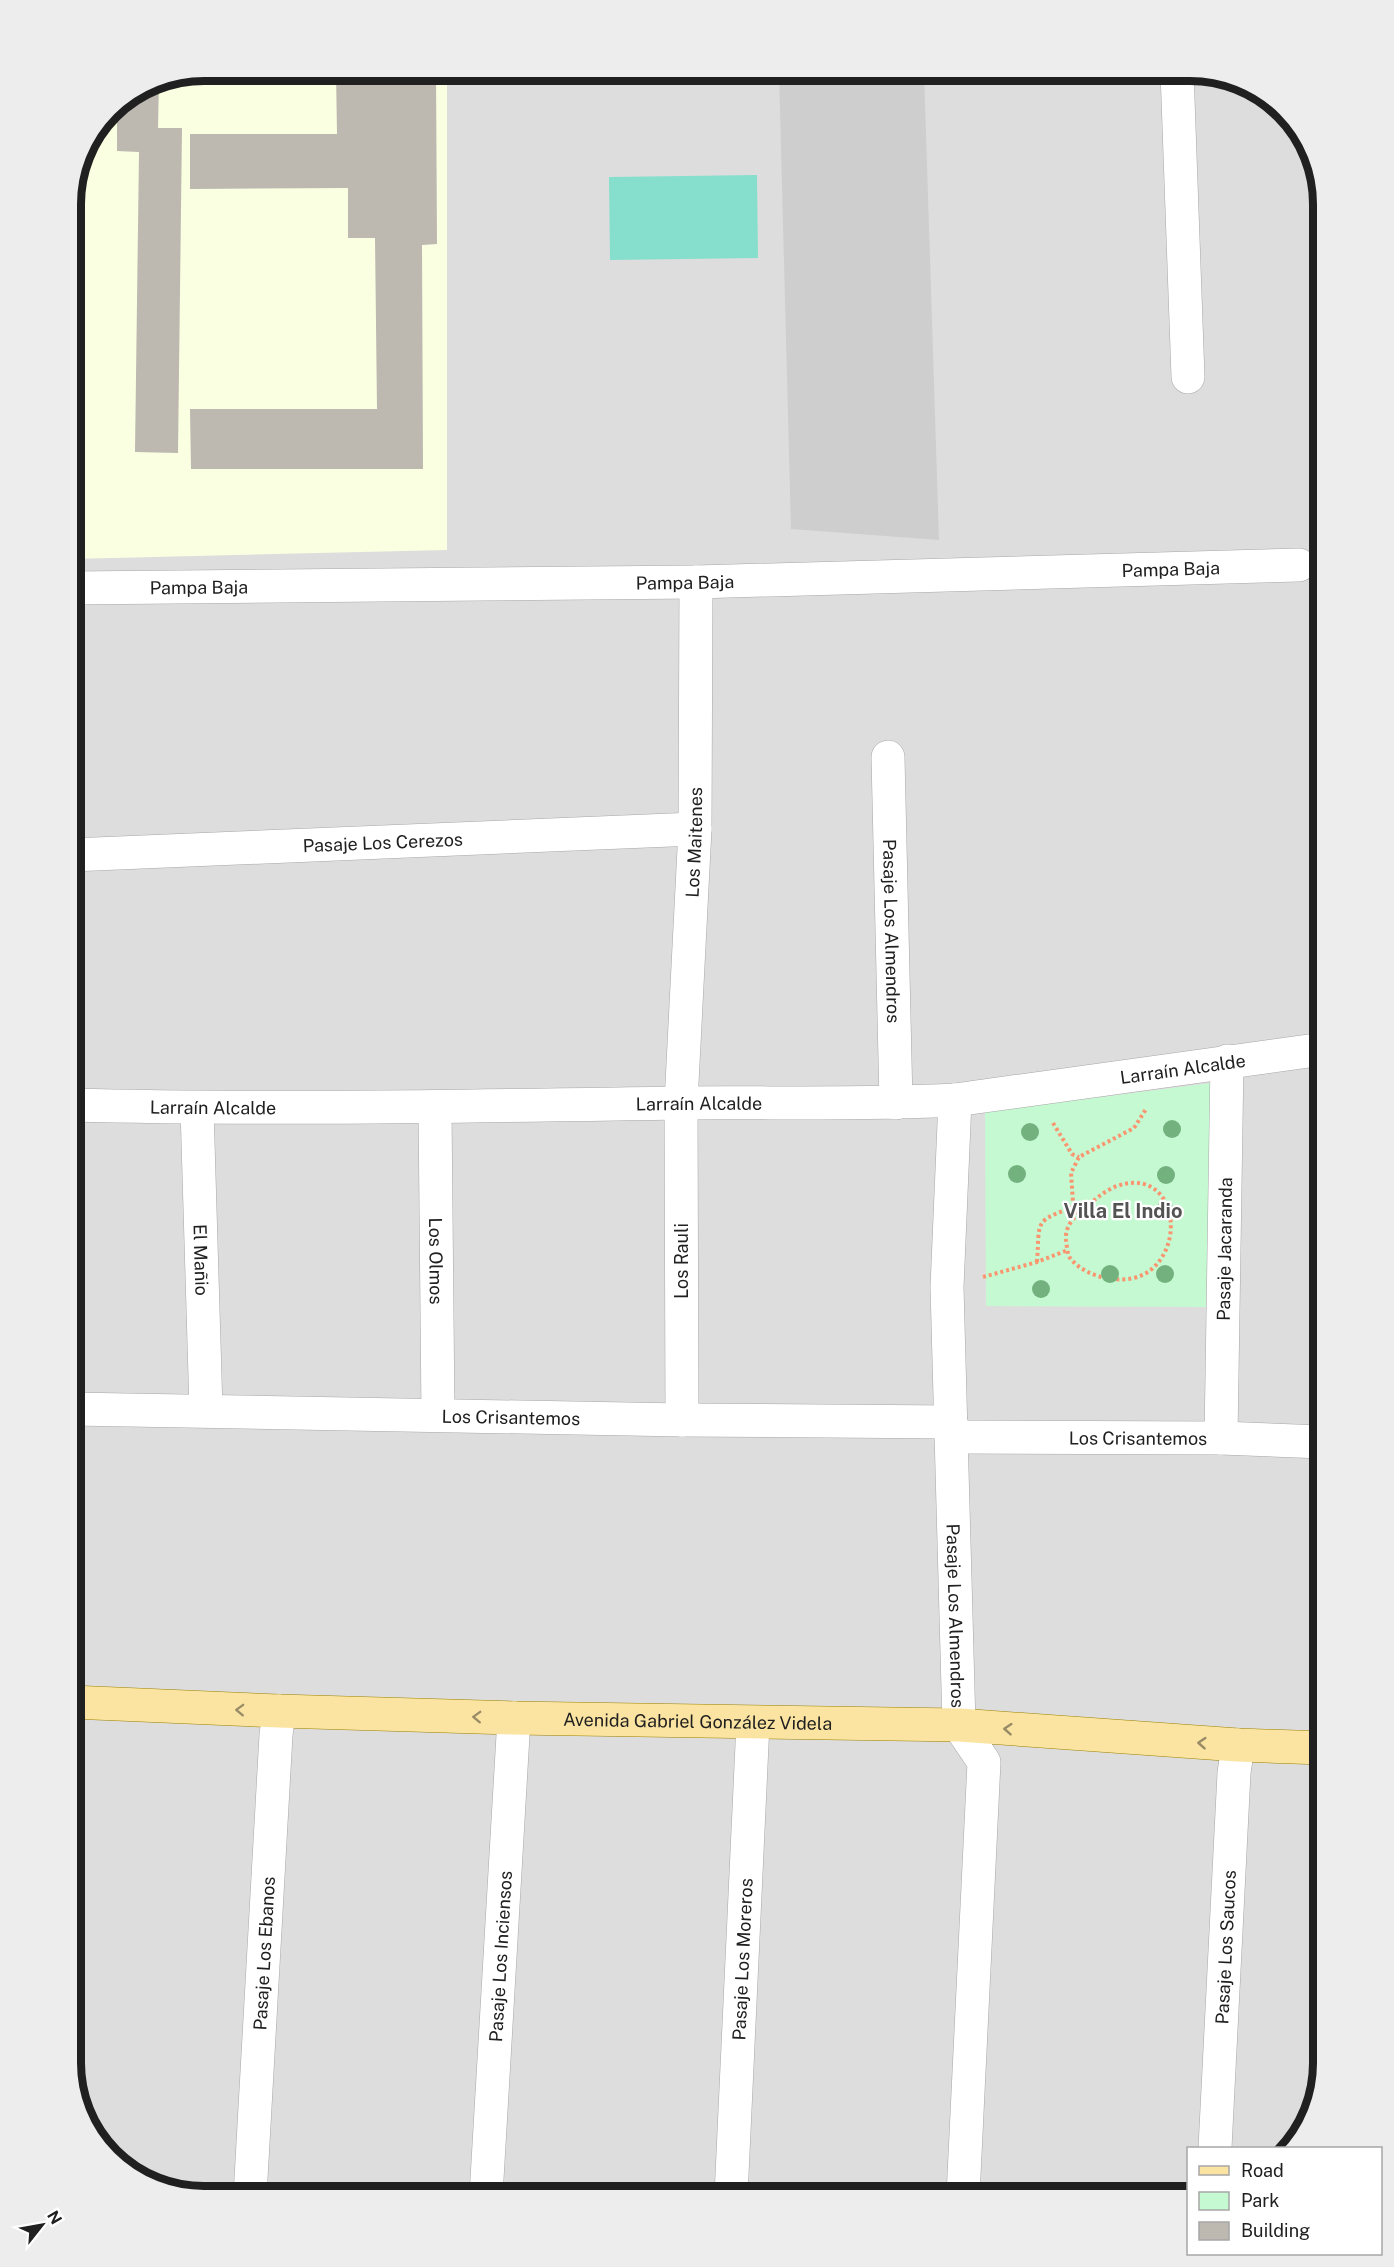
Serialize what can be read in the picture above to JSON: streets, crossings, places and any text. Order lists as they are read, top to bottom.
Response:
{
  "streets": {
    "main road": ["Avenida Gabriel González Videla"],
    "street": [
      "Pampa Baja",
      "Pasaje Los Cerezos",
      "Los Maitenes",
      "Pasaje Los Almendros",
      "Larraín Alcalde",
      "Pasaje Jacaranda",
      "El Mañio",
      "Los Olmos",
      "Los Rauli",
      "Los Crisantemos",
      "Pasaje Los Saucos",
      "Pasaje Los Ebanos",
      "Pasaje Los Inciensos",
      "Pasaje Los Moreros"
    ]
  },
  "crossings": [
    ["Pampa Baja", "Los Maitenes"],
    ["Pasaje Los Cerezos", "Los Maitenes"],
    ["Los Maitenes", "Larraín Alcalde"],
    ["Los Maitenes", "Los Rauli"],
    ["Pasaje Los Almendros", "Larraín Alcalde"],
    ["Pasaje Los Almendros", "Los Crisantemos"],
    ["Pasaje Los Almendros", "Avenida Gabriel González Videla"],
    ["Larraín Alcalde", "Pasaje Jacaranda"],
    ["Larraín Alcalde", "El Mañio"],
    ["Larraín Alcalde", "Los Olmos"],
    ["Larraín Alcalde", "Los Rauli"],
    ["Pasaje Jacaranda", "Los Crisantemos"],
    ["El Mañio", "Los Crisantemos"],
    ["Los Olmos", "Los Crisantemos"],
    ["Los Rauli", "Los Crisantemos"],
    ["Avenida Gabriel González Videla", "Pasaje Los Saucos"],
    ["Avenida Gabriel González Videla", "Pasaje Los Ebanos"],
    ["Avenida Gabriel González Videla", "Pasaje Los Inciensos"],
    ["Avenida Gabriel González Videla", "Pasaje Los Moreros"]
  ],
  "one_way": ["Avenida Gabriel González Videla"],
  "districts": ["Villa El Indio"],
  "legend": ["Road", "Park", "Building"],
  "north": "top right"
}
